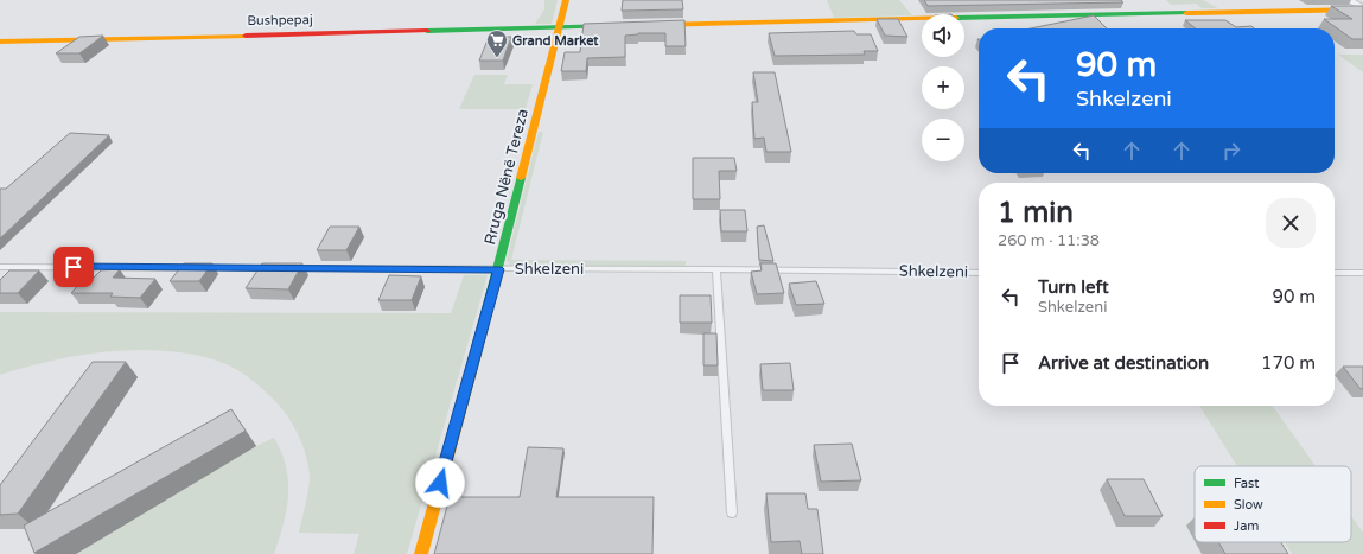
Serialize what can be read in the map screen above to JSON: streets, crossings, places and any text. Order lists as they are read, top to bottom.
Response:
{
  "streets": {
    "street": ["Bushpepaj", "Rruga Nënë Tereza"],
    "lane": ["Shkelzeni"]
  },
  "crossings": [
    ["Bushpepaj", "Rruga Nënë Tereza"],
    ["Rruga Nënë Tereza", "Shkelzeni"]
  ],
  "places": {
    "supermarket": ["Grand Market"]
  },
  "legend": ["Fast", "Slow", "Jam"],
  "page": {
    "map_buttons": ["+", "−"],
    "turn": ["90 m", "Shkelzeni"],
    "heading": ["1 min", "260 m · 11:38"],
    "list": [
      {
        "name": "Turn left",
        "note": "Shkelzeni",
        "value": "90 m"
      },
      {
        "name": "Arrive at destination",
        "value": "170 m"
      }
    ]
  }
}
